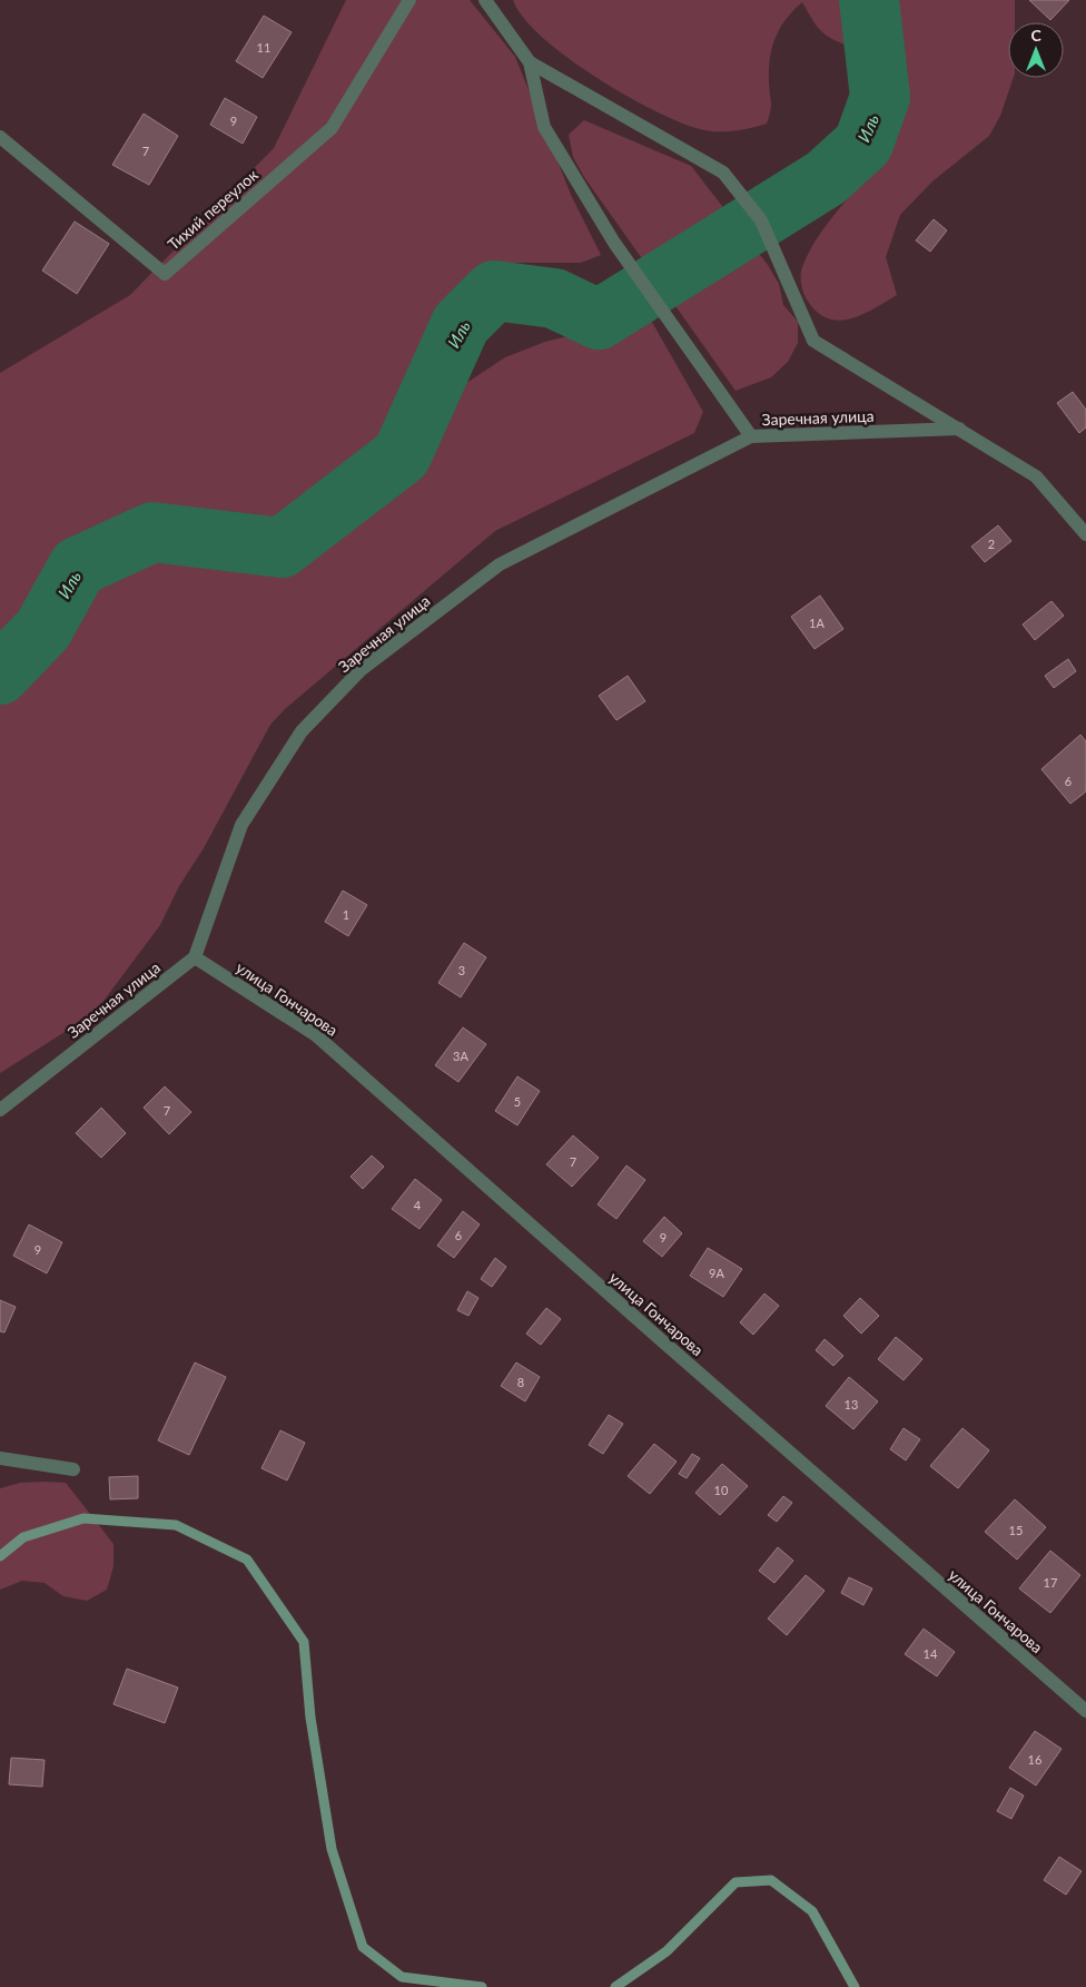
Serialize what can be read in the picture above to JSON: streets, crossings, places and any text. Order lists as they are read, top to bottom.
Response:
{
  "streets": {
    "street": ["Тихий переулок", "Заречная улица", "улица Гончарова"]
  },
  "crossings": [
    ["Заречная улица", "улица Гончарова"]
  ],
  "water": ["Иль"],
  "house_numbers": [
    "11",
    "9",
    "7",
    "2",
    "1А",
    "6",
    "1",
    "3",
    "3А",
    "5",
    "7",
    "7",
    "4",
    "6",
    "9",
    "9",
    "9А",
    "8",
    "13",
    "10",
    "15",
    "17",
    "14",
    "16"
  ],
  "north": "top"
}
